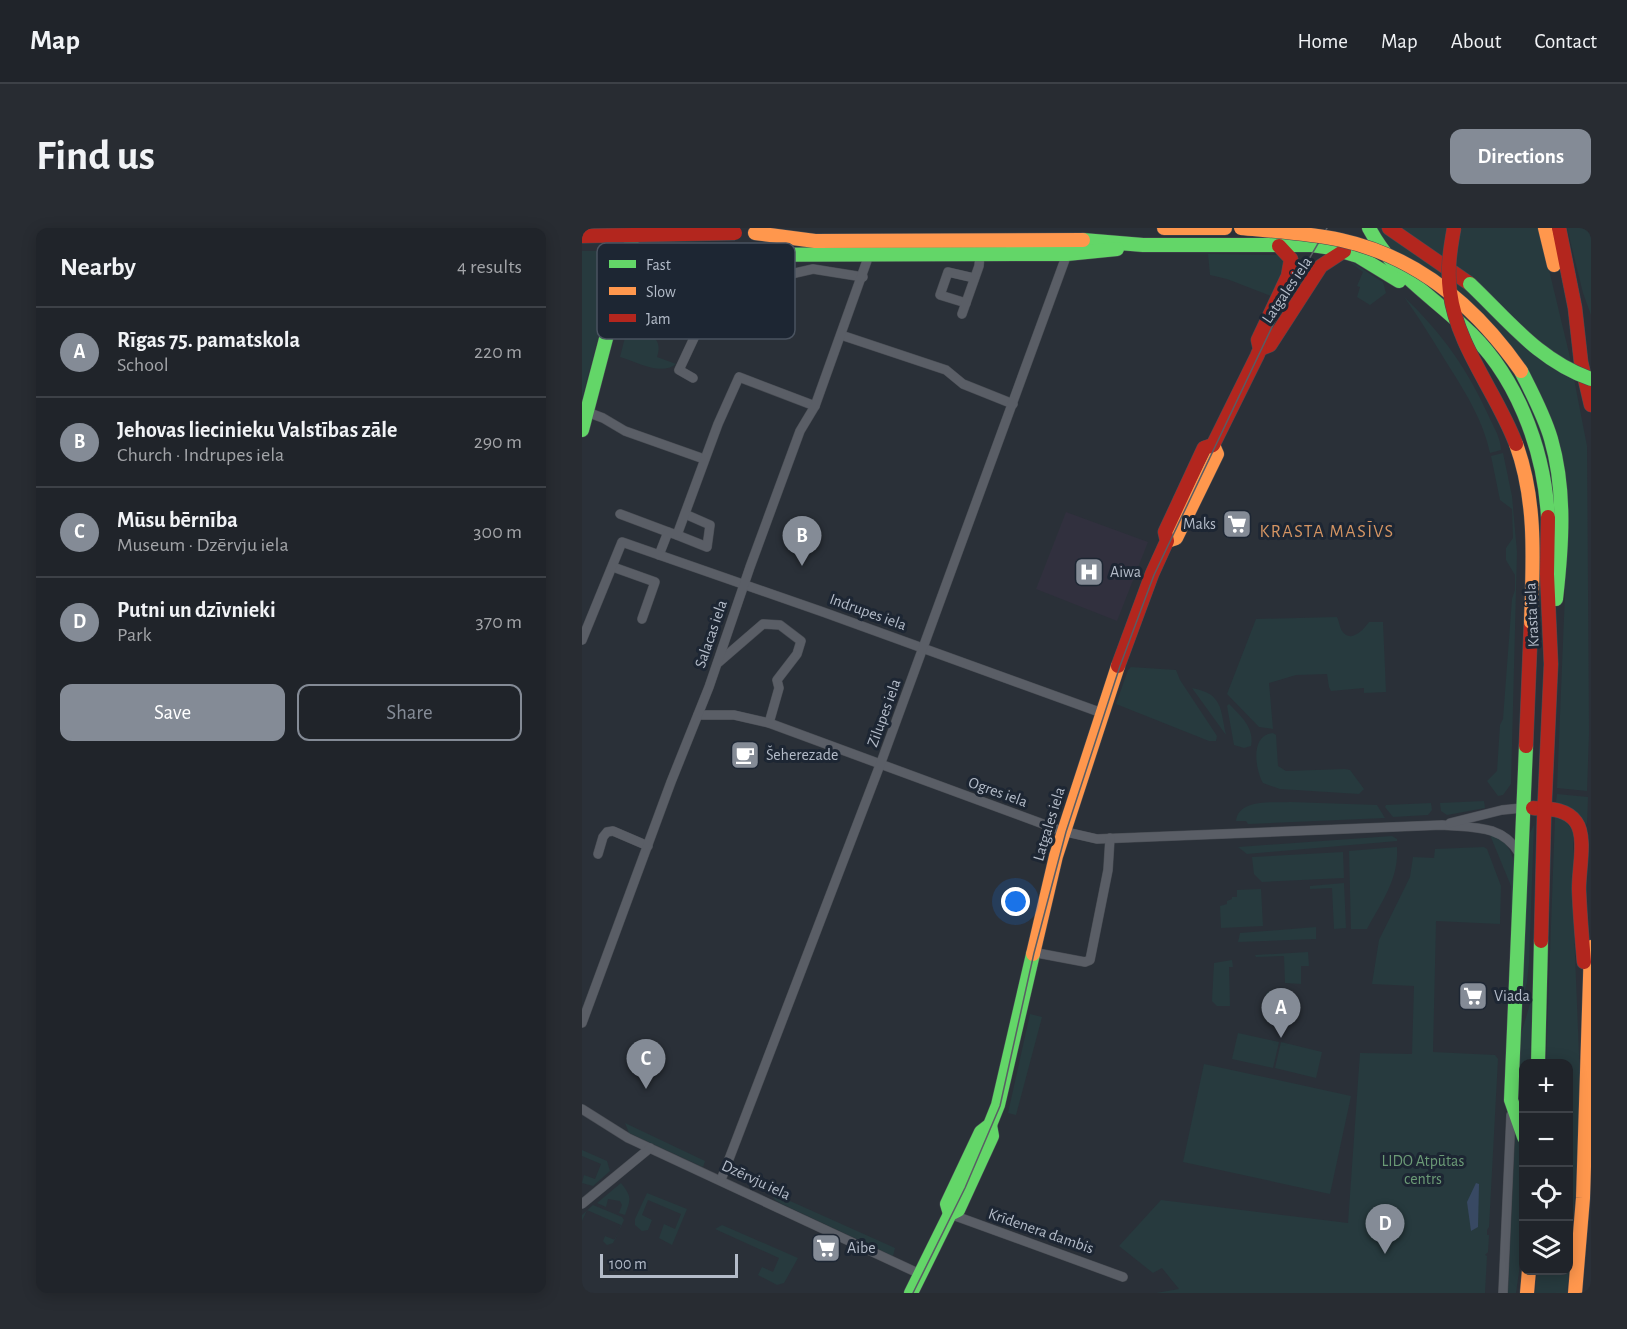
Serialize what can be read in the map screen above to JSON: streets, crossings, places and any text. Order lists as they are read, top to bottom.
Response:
{
  "streets": {
    "main road": ["Latgales iela", "Krasta iela"],
    "street": [
      "Indrupes iela",
      "Salacas iela",
      "Zilupes iela",
      "Ogres iela",
      "Dzērvju iela",
      "Krīdenera dambis"
    ]
  },
  "crossings": [
    ["Latgales iela", "Indrupes iela"],
    ["Latgales iela", "Ogres iela"],
    ["Latgales iela", "Dzērvju iela"],
    ["Latgales iela", "Krīdenera dambis"],
    ["Indrupes iela", "Salacas iela"],
    ["Indrupes iela", "Zilupes iela"],
    ["Salacas iela", "Ogres iela"],
    ["Zilupes iela", "Ogres iela"],
    ["Zilupes iela", "Dzērvju iela"]
  ],
  "districts": ["KRASTA MASĪVS"],
  "parks": ["LIDO Atpūtas centrs"],
  "places": {
    "supermarket": ["Maks", "Viada", "Aibe"],
    "hospital": ["Aiwa"],
    "cafe": ["Šeherezade"]
  },
  "legend": ["Fast", "Slow", "Jam"],
  "scale_bar": "100 m",
  "page": {
    "header": "Map",
    "nav": [
      "Home",
      "Map",
      "About",
      "Contact"
    ],
    "buttons": [
      "Directions",
      ["Save", "Share"]
    ],
    "title": "Find us",
    "heading": ["Nearby", "4 results"],
    "list": [
      {
        "mark": "A",
        "name": "Rīgas 75. pamatskola",
        "note": "School",
        "value": "220 m"
      },
      {
        "mark": "B",
        "name": "Jehovas liecinieku Valstības zāle",
        "note": "Church · Indrupes iela",
        "value": "290 m"
      },
      {
        "mark": "C",
        "name": "Mūsu bērnība",
        "note": "Museum · Dzērvju iela",
        "value": "300 m"
      },
      {
        "mark": "D",
        "name": "Putni un dzīvnieki",
        "note": "Park",
        "value": "370 m"
      }
    ],
    "pins": [
      "B",
      "A",
      "C",
      "D"
    ],
    "map_buttons": ["+", "−"],
    "scale": "100 m"
  }
}
